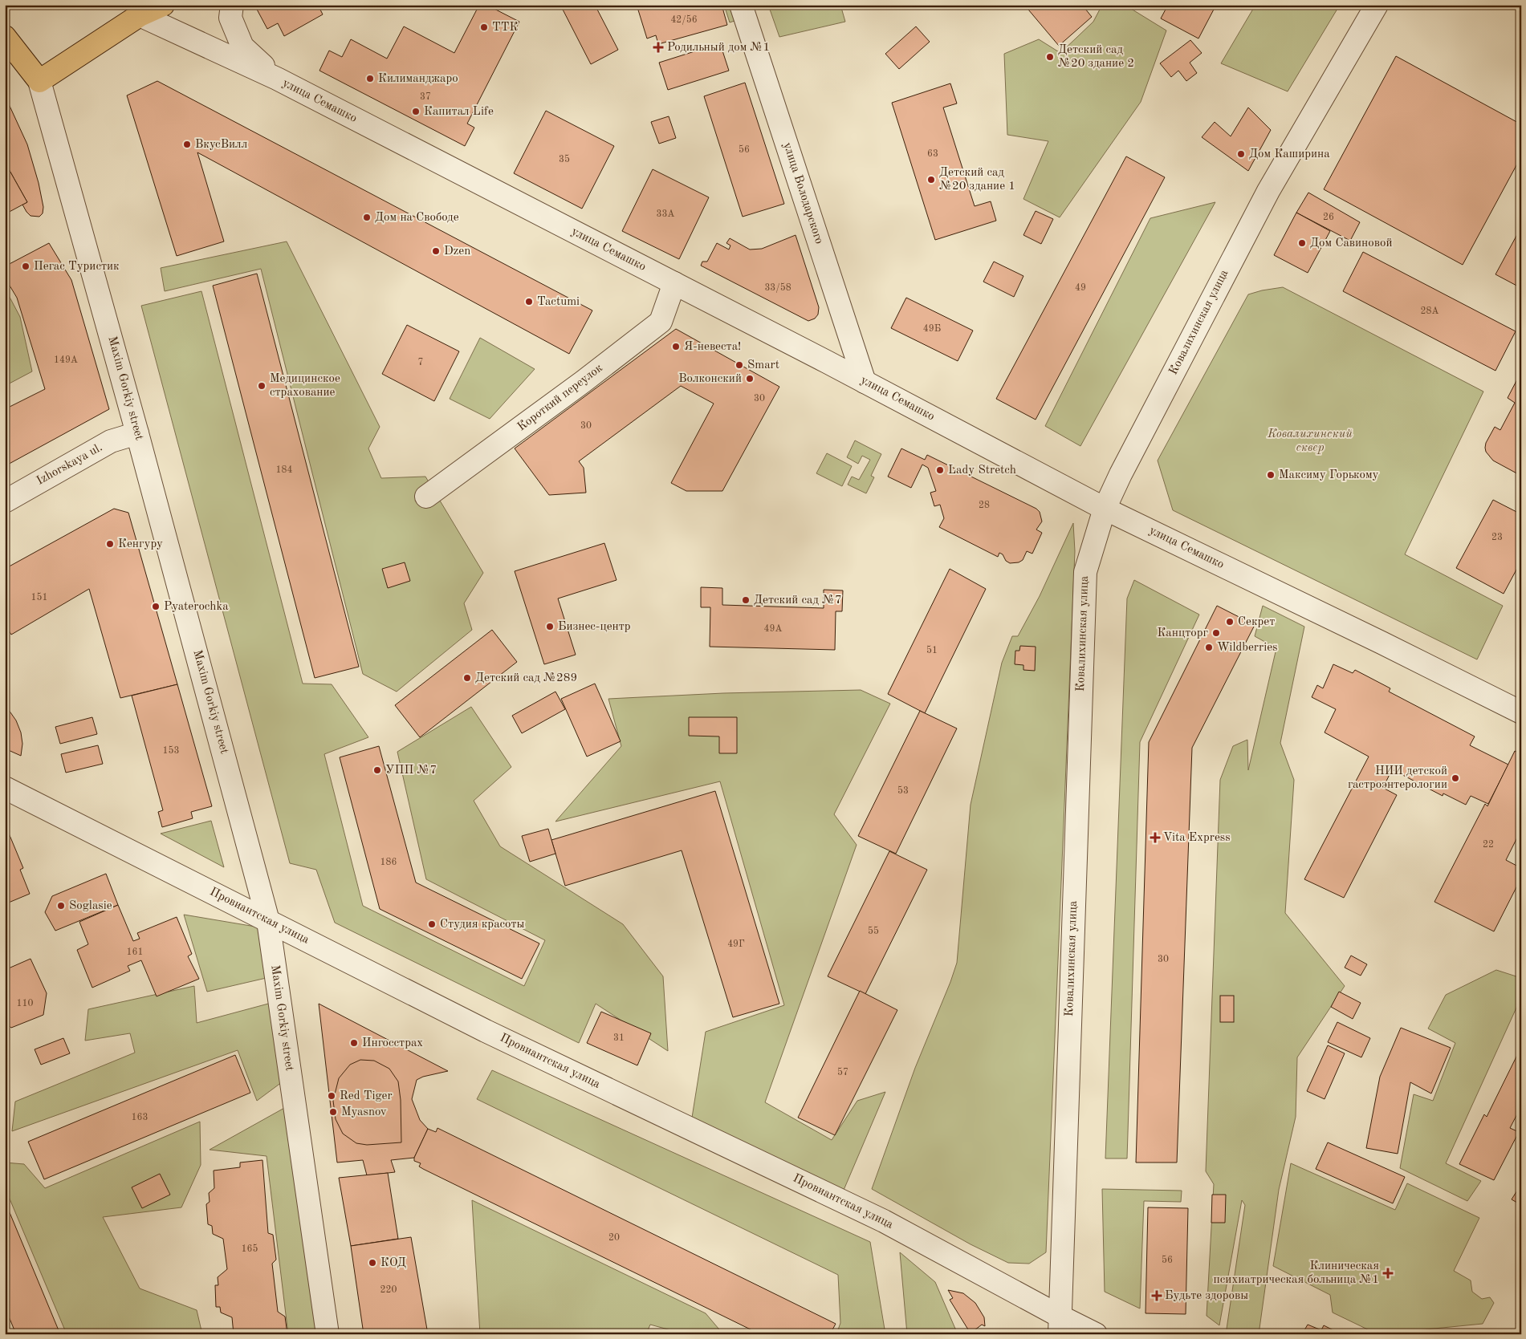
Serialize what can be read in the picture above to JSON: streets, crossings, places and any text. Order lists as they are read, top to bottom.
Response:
{
  "streets": {
    "street": [
      "улица Семашко",
      "улица Володарского",
      "Ковалихинская улица",
      "Maxim Gorkiy street",
      "Короткий переулок",
      "Izhorskaya ul.",
      "Провиантская улица"
    ]
  },
  "crossings": [
    ["улица Семашко", "улица Володарского"],
    ["улица Семашко", "Ковалихинская улица"],
    ["улица Семашко", "Короткий переулок"],
    ["Ковалихинская улица", "Провиантская улица"],
    ["Maxim Gorkiy street", "Izhorskaya ul."],
    ["Maxim Gorkiy street", "Провиантская улица"]
  ],
  "parks": ["Ковалихинский сквер"],
  "places": {
    "other": [
      "ТТК",
      "Детский сад №20 здание 2",
      "Килиманджаро",
      "Капитал Life",
      "ВкусВилл",
      "Дом Каширина",
      "Детский сад №20 здание 1",
      "Дом на Свободе",
      "Дом Савиновой",
      "Dzen",
      "Пегас Туристик",
      "Tactumi",
      "Я-невеста!",
      "Smart",
      "Волконский",
      "Медицинское страхование",
      "Lady Stretch",
      "Максиму Горькому",
      "Кенгуру",
      "Детский сад №7",
      "Pyaterochka",
      "Секрет",
      "Бизнес-центр",
      "Канцторг",
      "Wildberries",
      "Детский сад №289",
      "УПП №7",
      "НИИ детской гастроэнтерологии",
      "Soglasie",
      "Студия красоты",
      "Ингосстрах",
      "Red Tiger",
      "Myasnov",
      "КОД"
    ],
    "health": [
      "Родильный дом №1",
      "Vita Express",
      "Клиническая психиатрическая больница №1",
      "Будьте здоровы"
    ]
  },
  "house_numbers": [
    "42/56",
    "37",
    "56",
    "63",
    "35",
    "33А",
    "26",
    "33/58",
    "49",
    "28А",
    "49Б",
    "149А",
    "7",
    "30",
    "30",
    "184",
    "28",
    "23",
    "151",
    "49А",
    "51",
    "153",
    "53",
    "22",
    "186",
    "55",
    "49Г",
    "161",
    "30",
    "110",
    "31",
    "57",
    "163",
    "20",
    "165",
    "56",
    "220"
  ]
}
